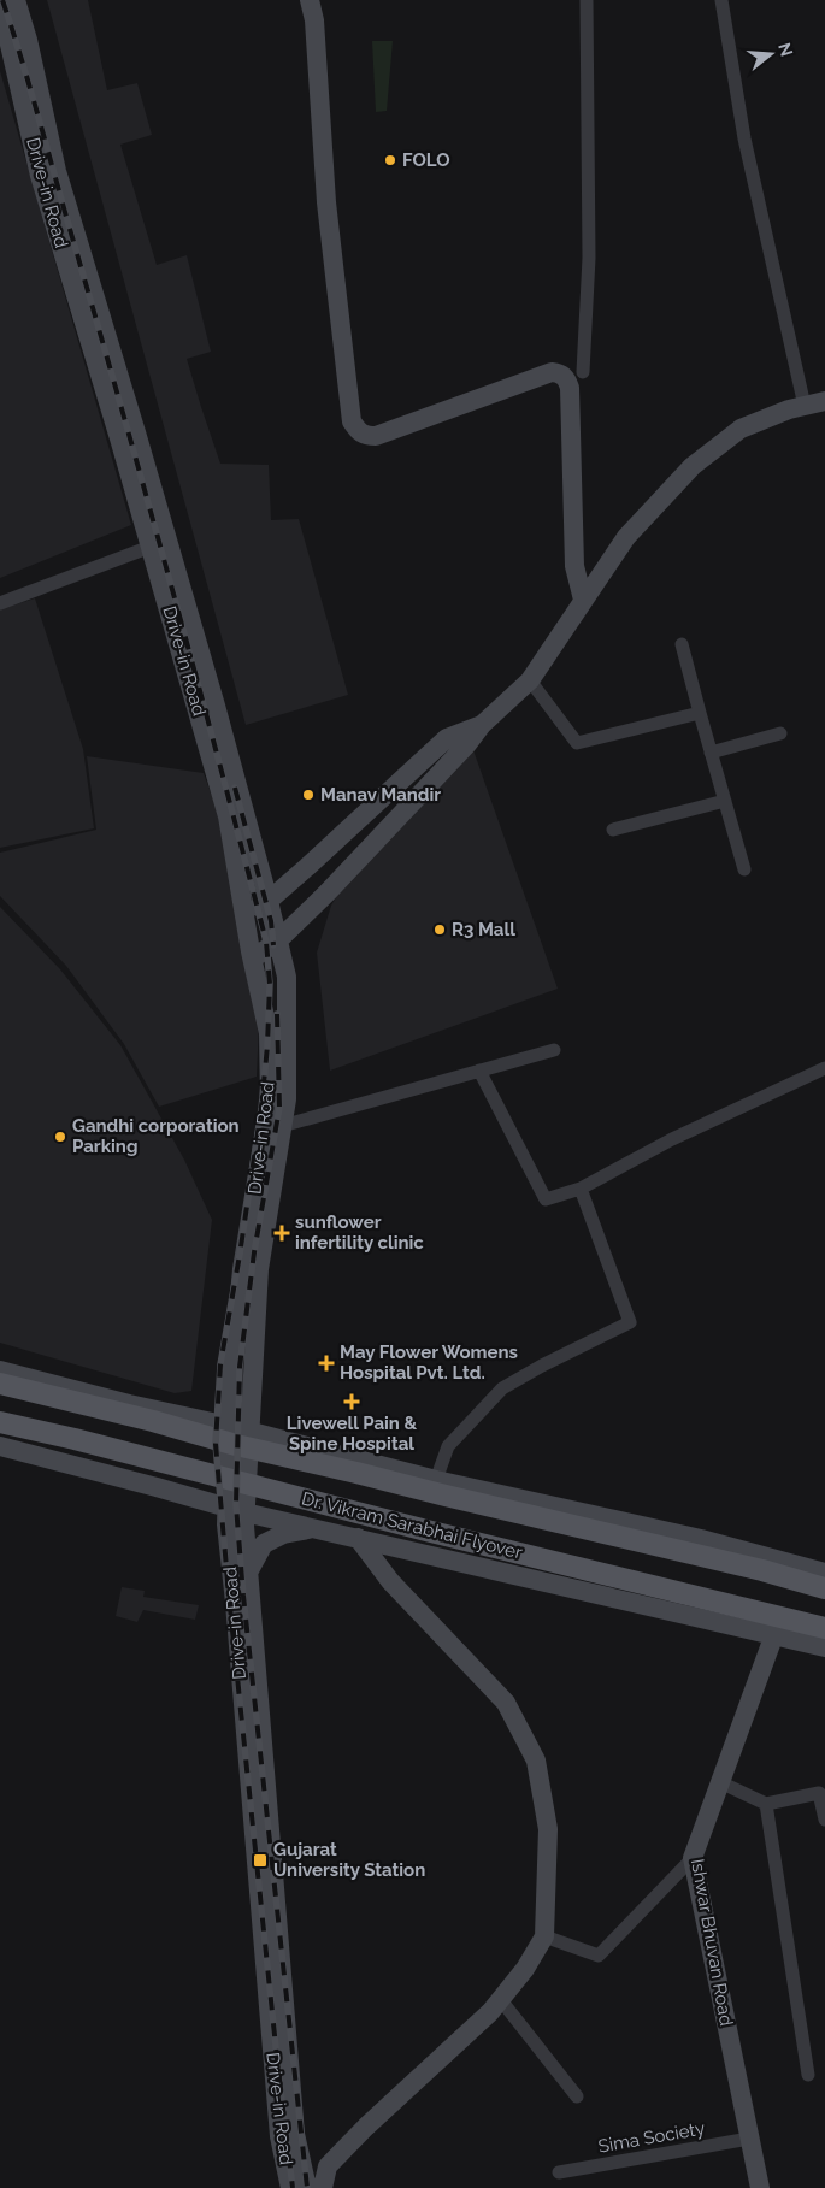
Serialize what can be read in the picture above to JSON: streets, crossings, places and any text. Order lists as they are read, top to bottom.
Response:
{
  "streets": {
    "main road": ["Dr. Vikram Sarabhai Flyover"],
    "street": ["Drive-in Road", "Ishwar Bhuvan Road", "Sima Society"]
  },
  "crossings": [
    ["Ishwar Bhuvan Road", "Sima Society"]
  ],
  "places": {
    "other": [
      "FOLO",
      "Manav Mandir",
      "R3 Mall",
      "Gandhi corporation Parking"
    ],
    "health": ["sunflower infertility clinic", "May Flower Womens Hospital Pvt. Ltd.", "Livewell Pain & Spine Hospital"],
    "transit": ["Gujarat University Station"]
  },
  "north": "right"
}
